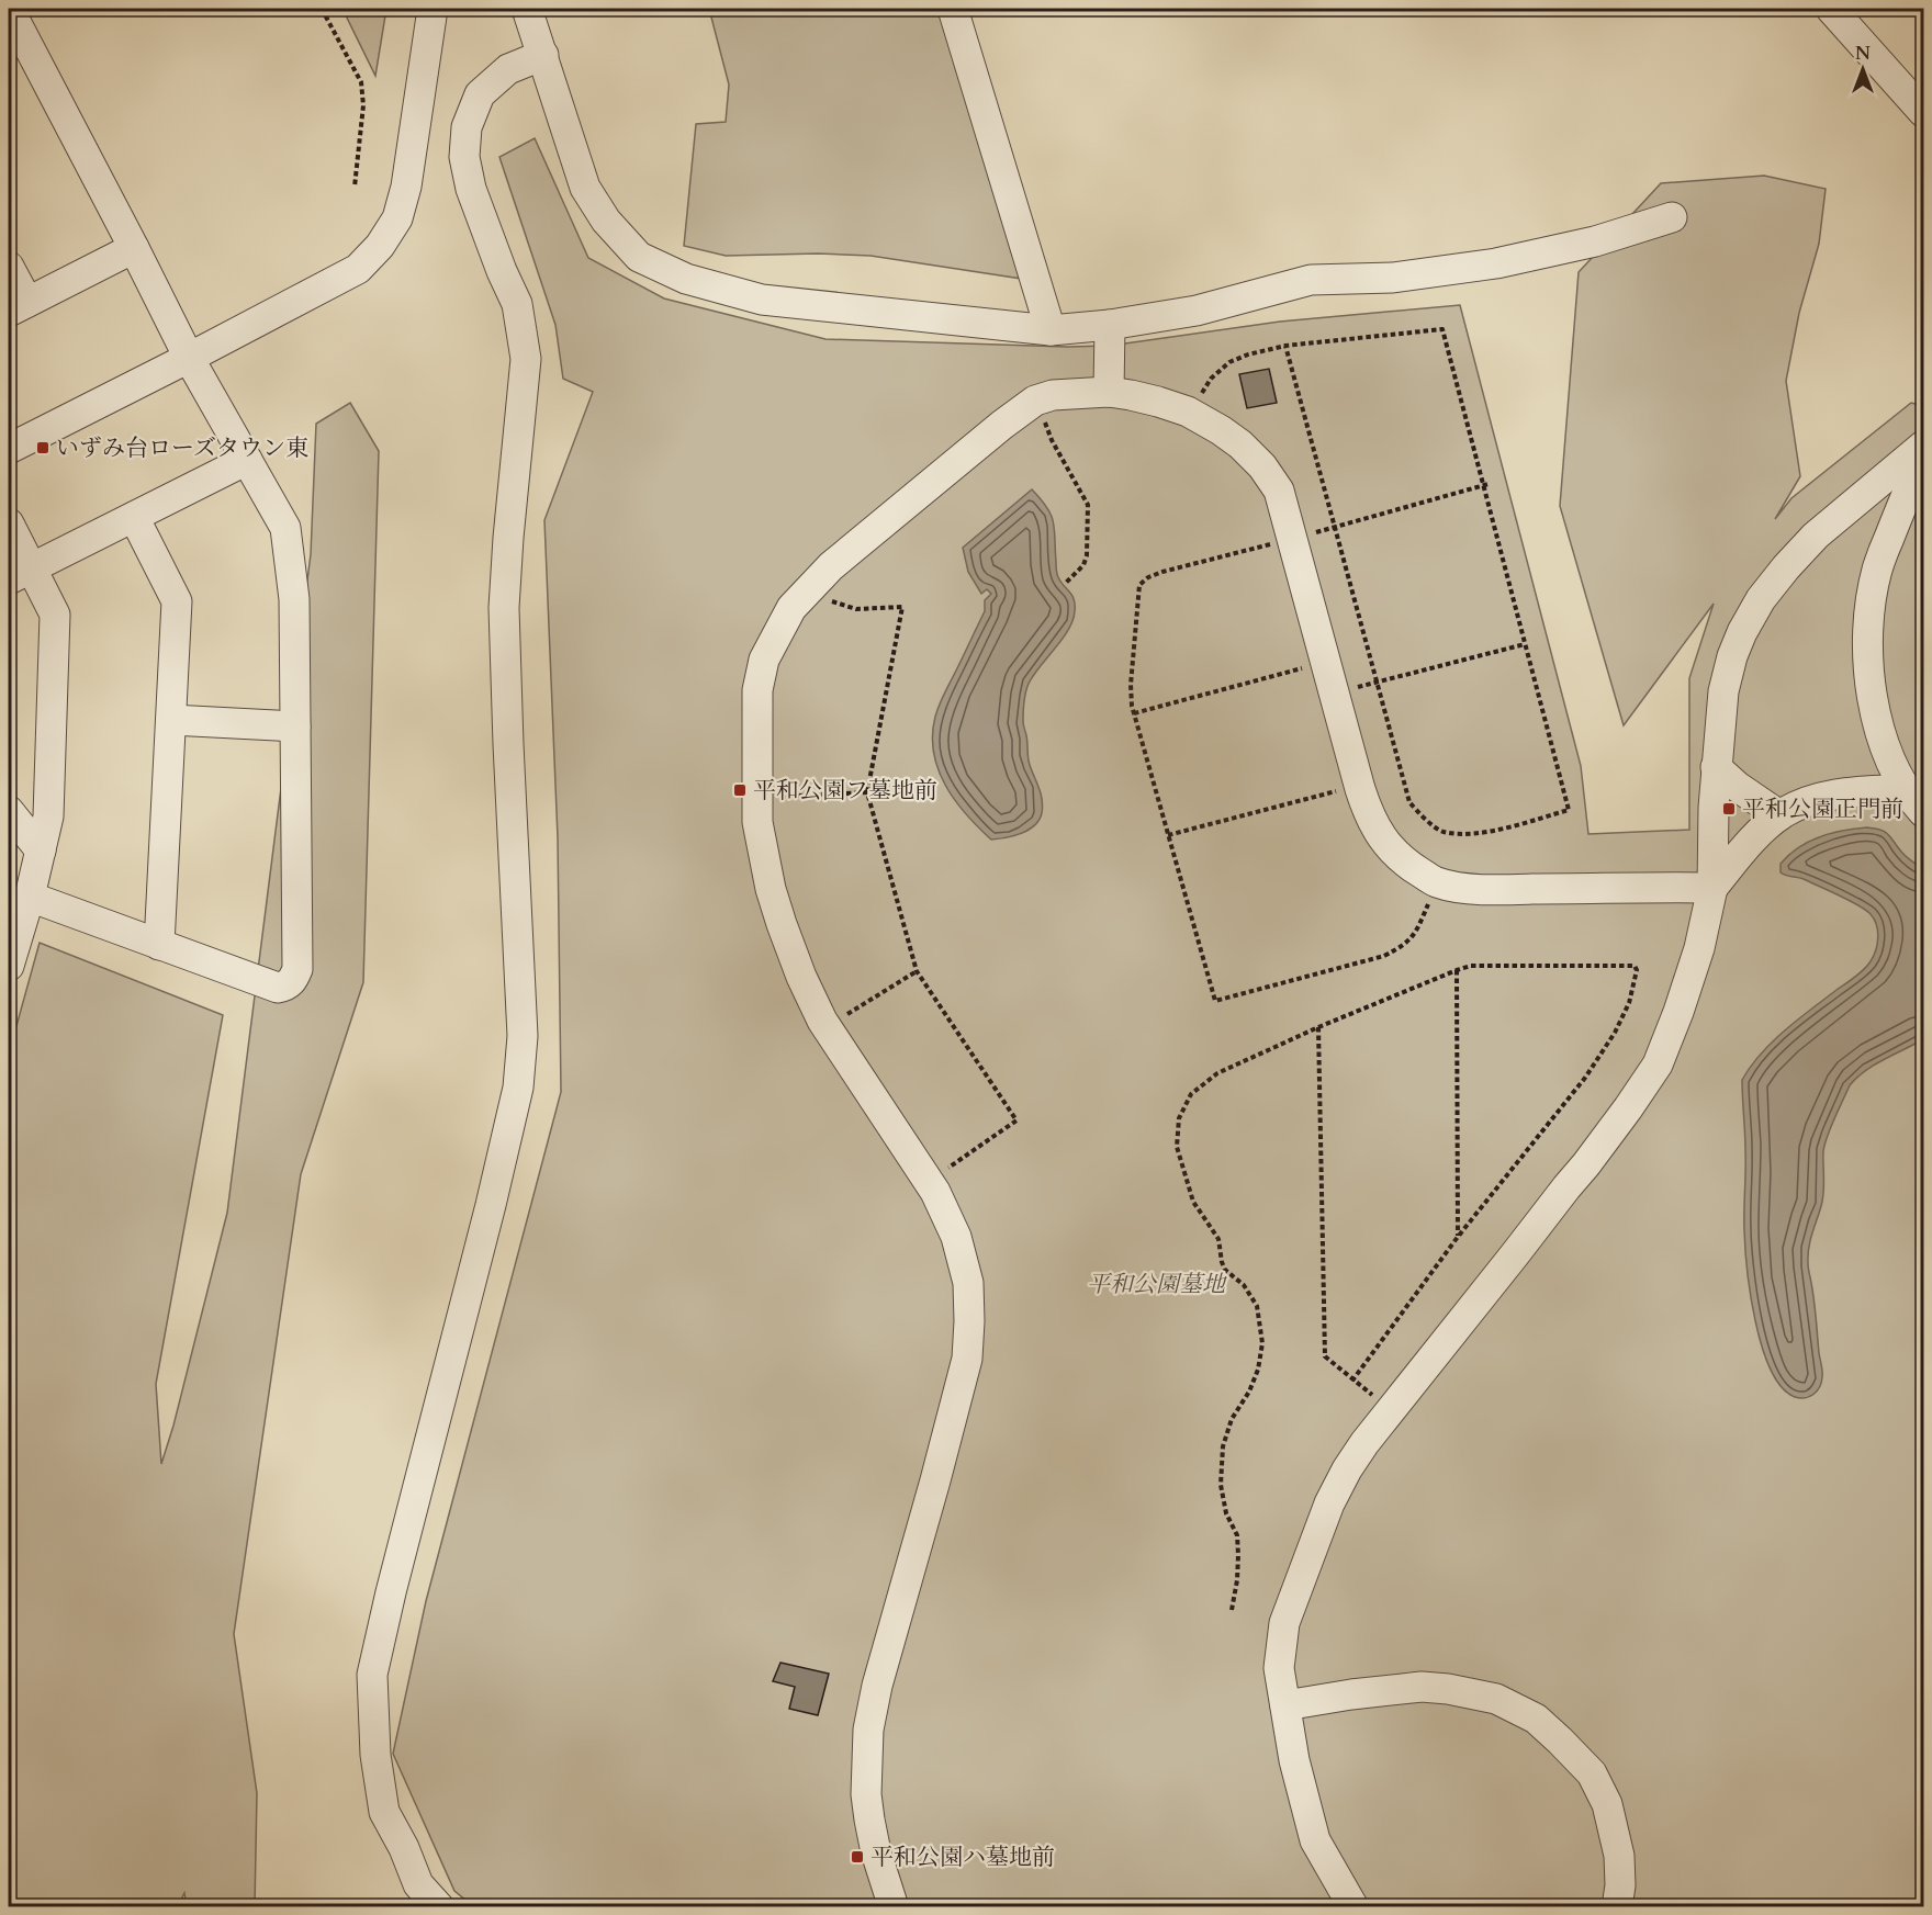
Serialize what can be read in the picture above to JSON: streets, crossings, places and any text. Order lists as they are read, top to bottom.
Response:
{
  "parks": ["平和公園墓地"],
  "places": {
    "transit": [
      "いずみ台ローズタウン東",
      "平和公園フ墓地前",
      "平和公園正門前",
      "平和公園ハ墓地前"
    ]
  },
  "north": "top"
}
